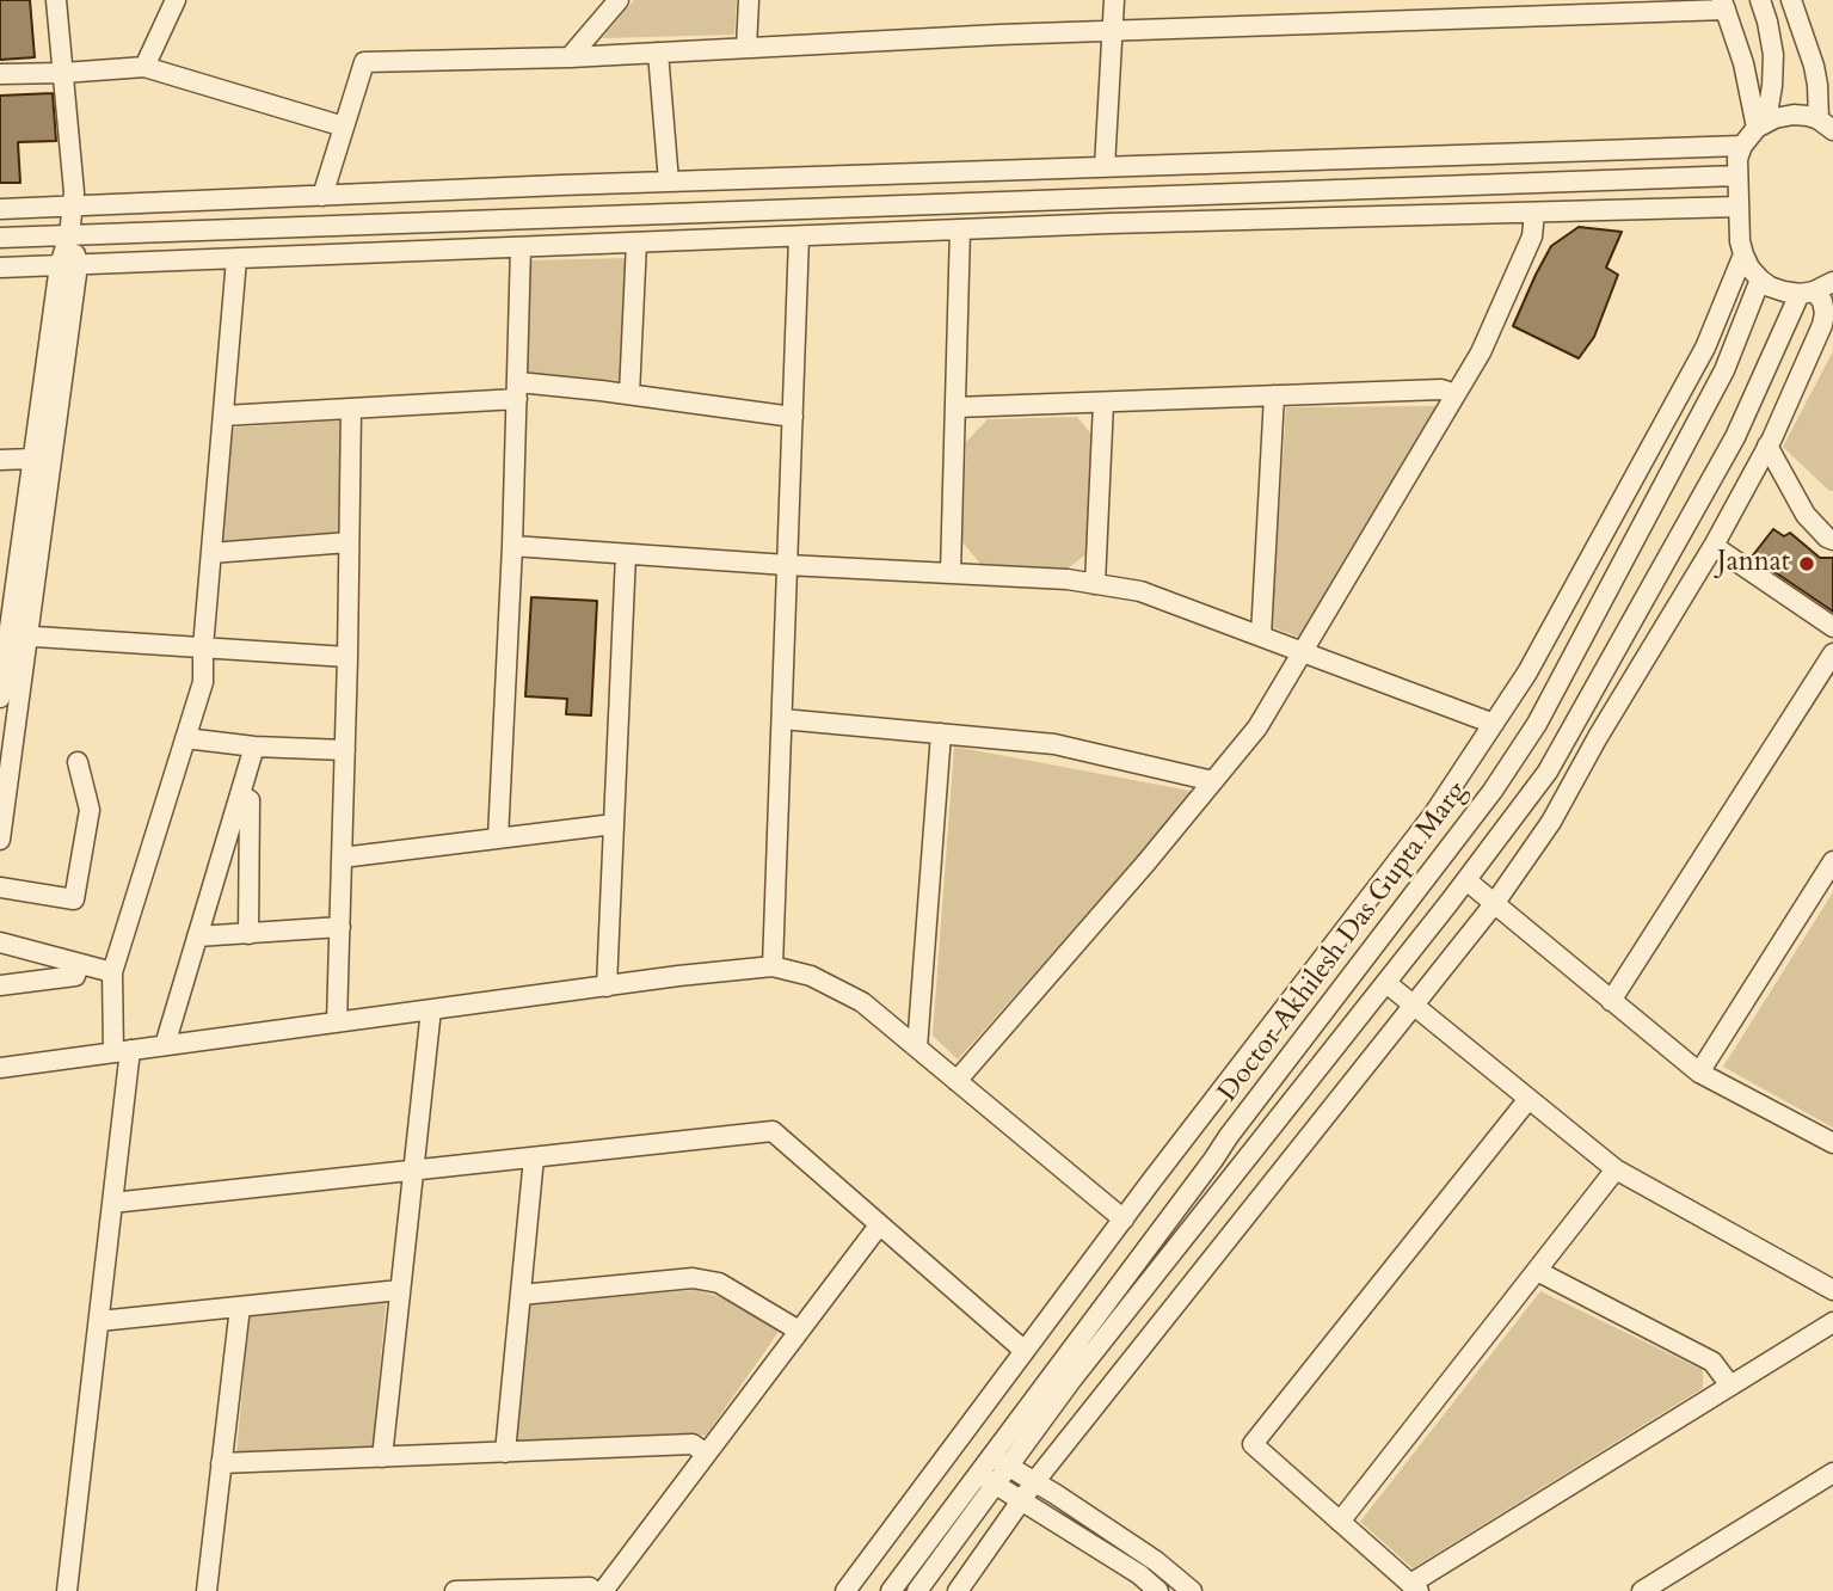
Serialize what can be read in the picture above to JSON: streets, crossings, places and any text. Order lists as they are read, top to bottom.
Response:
{
  "streets": {
    "street": ["Doctor Akhilesh Das Gupta Marg"]
  },
  "places": ["Jannat"]
}
